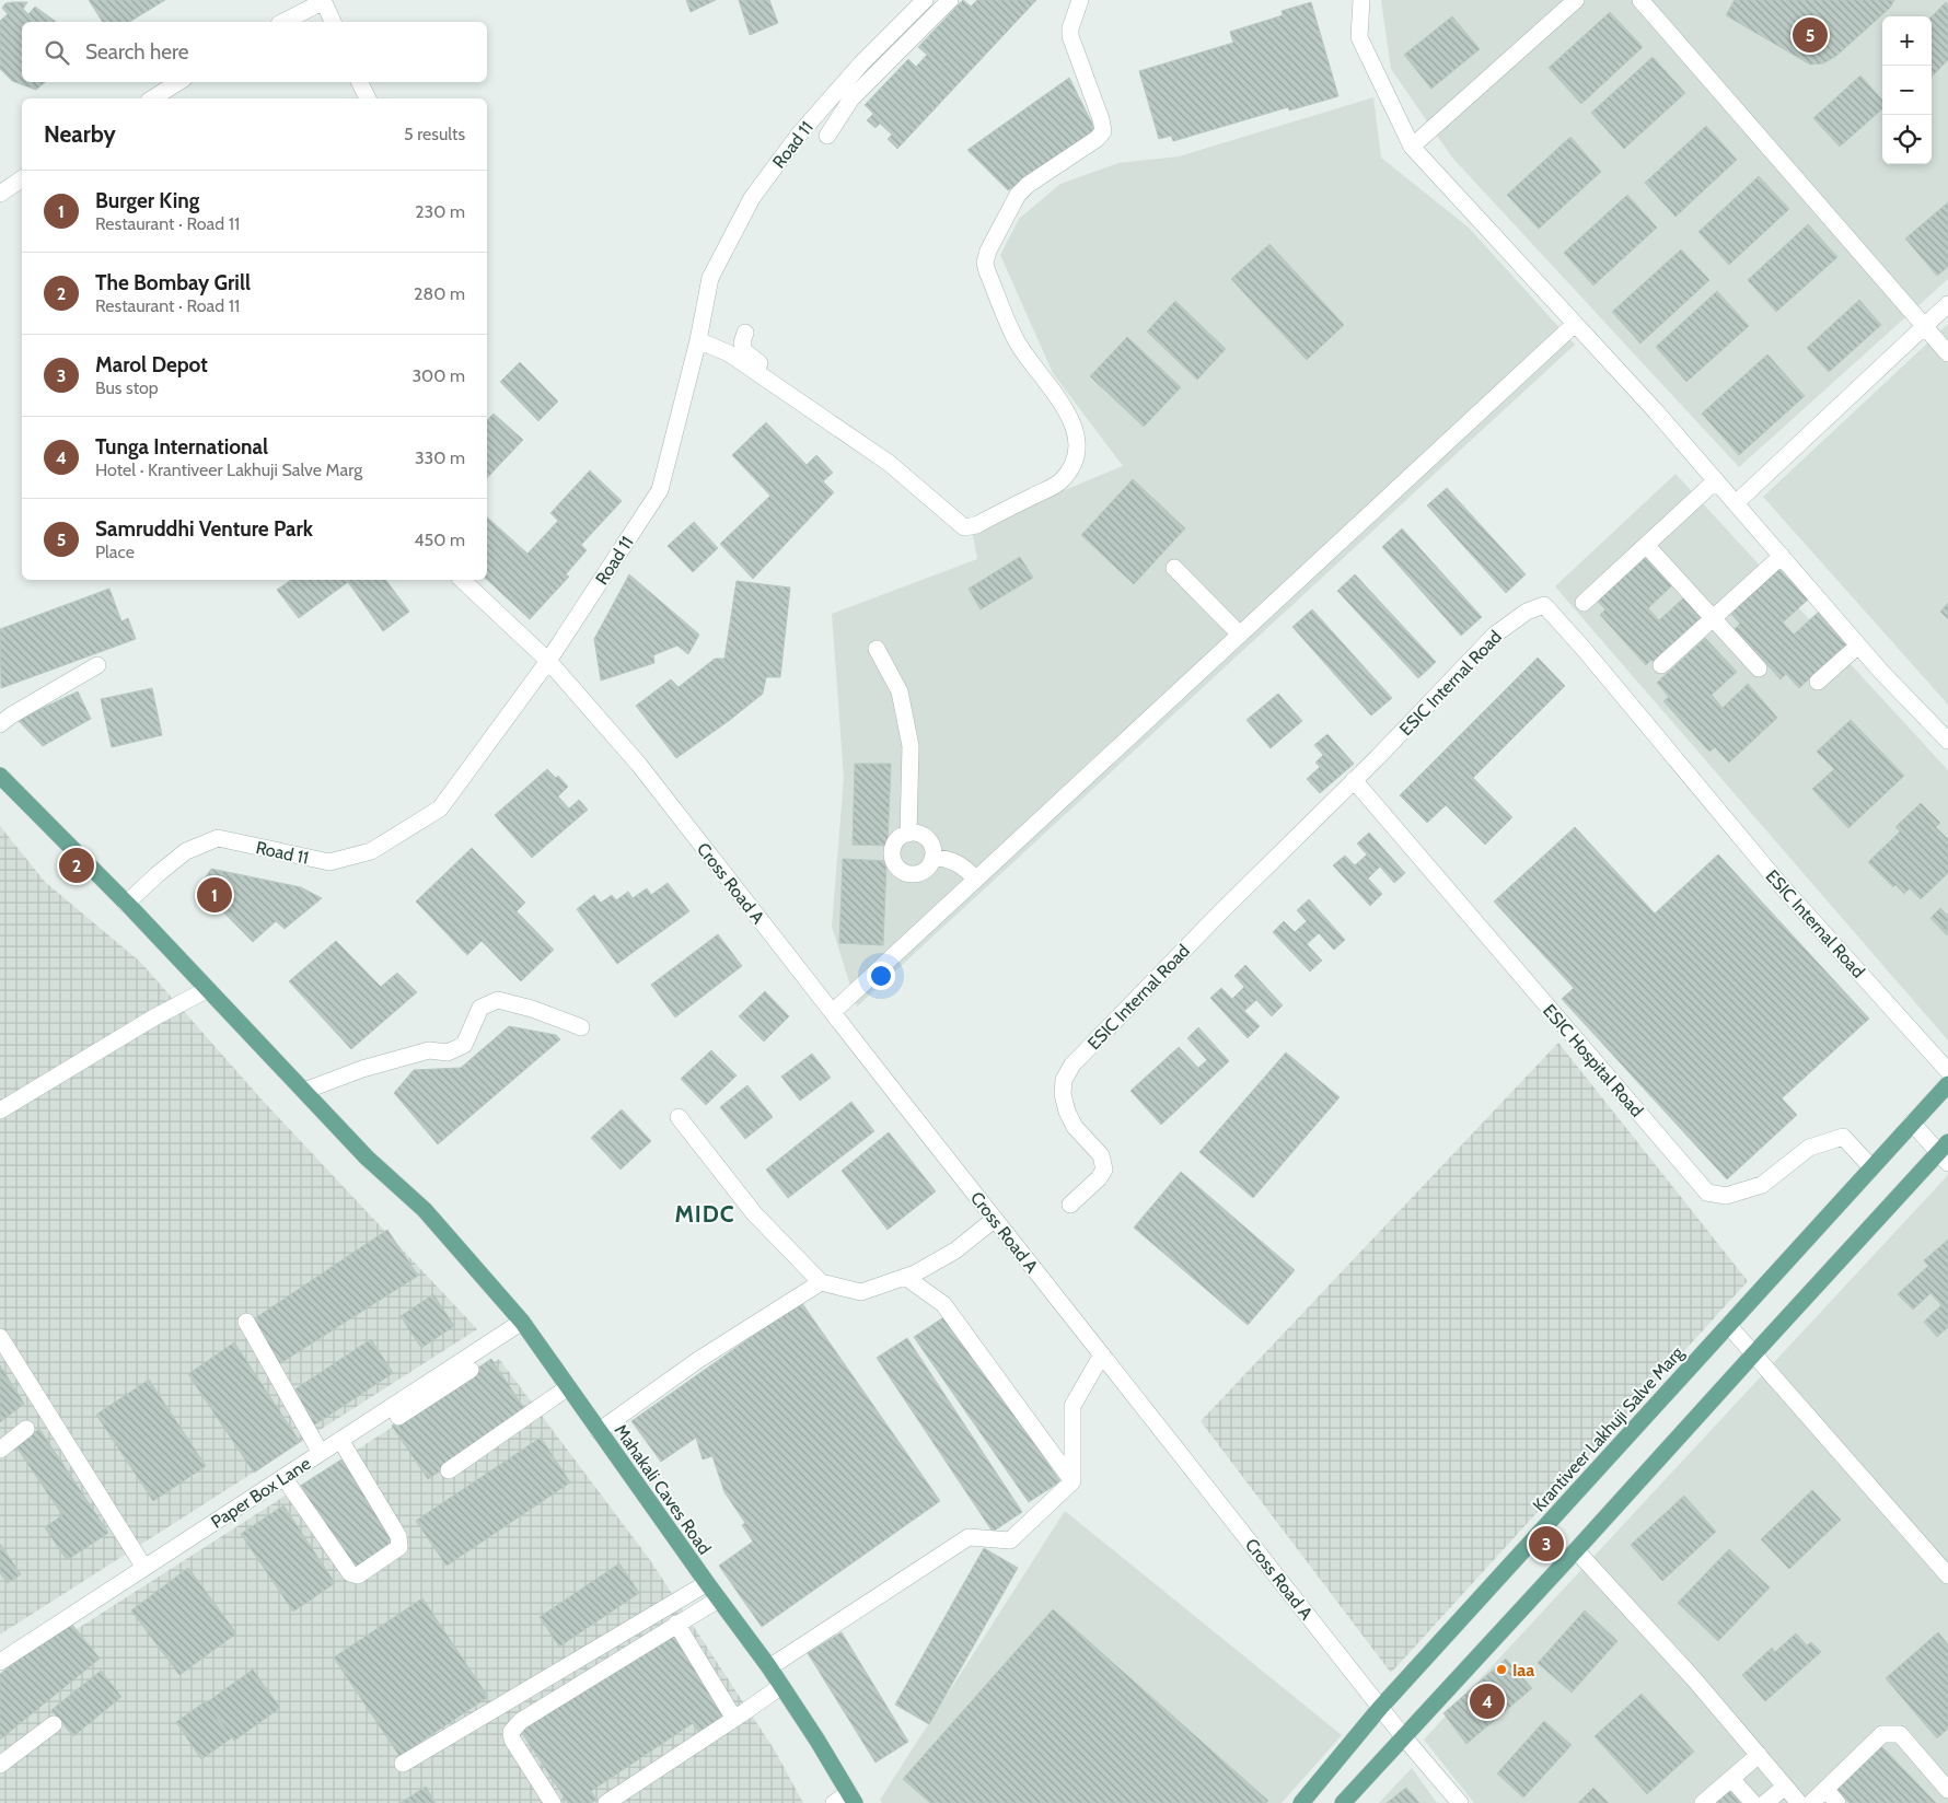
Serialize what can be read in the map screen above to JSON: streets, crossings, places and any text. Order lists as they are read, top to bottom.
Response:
{
  "streets": {
    "main road": ["Krantiveer Lakhuji Salve Marg", "Mahakali Caves Road"],
    "street": [
      "Road 11",
      "ESIC Internal Road",
      "Cross Road A",
      "ESIC Hospital Road",
      "Paper Box Lane"
    ]
  },
  "crossings": [
    ["Road 11", "Cross Road A"],
    ["Road 11", "Mahakali Caves Road"],
    ["ESIC Internal Road", "ESIC Hospital Road"],
    ["Cross Road A", "Krantiveer Lakhuji Salve Marg"],
    ["ESIC Hospital Road", "Krantiveer Lakhuji Salve Marg"],
    ["Mahakali Caves Road", "Paper Box Lane"]
  ],
  "districts": ["MIDC"],
  "places": ["Iaa"],
  "page": {
    "pins": [
      "5",
      "2",
      "1",
      "3",
      "4"
    ],
    "map_buttons": ["+", "−"],
    "search": "Search here",
    "heading": ["Nearby", "5 results"],
    "list": [
      {
        "mark": "1",
        "name": "Burger King",
        "note": "Restaurant · Road 11",
        "value": "230 m"
      },
      {
        "mark": "2",
        "name": "The Bombay Grill",
        "note": "Restaurant · Road 11",
        "value": "280 m"
      },
      {
        "mark": "3",
        "name": "Marol Depot",
        "note": "Bus stop",
        "value": "300 m"
      },
      {
        "mark": "4",
        "name": "Tunga International",
        "note": "Hotel · Krantiveer Lakhuji Salve Marg",
        "value": "330 m"
      },
      {
        "mark": "5",
        "name": "Samruddhi Venture Park",
        "note": "Place",
        "value": "450 m"
      }
    ]
  }
}
